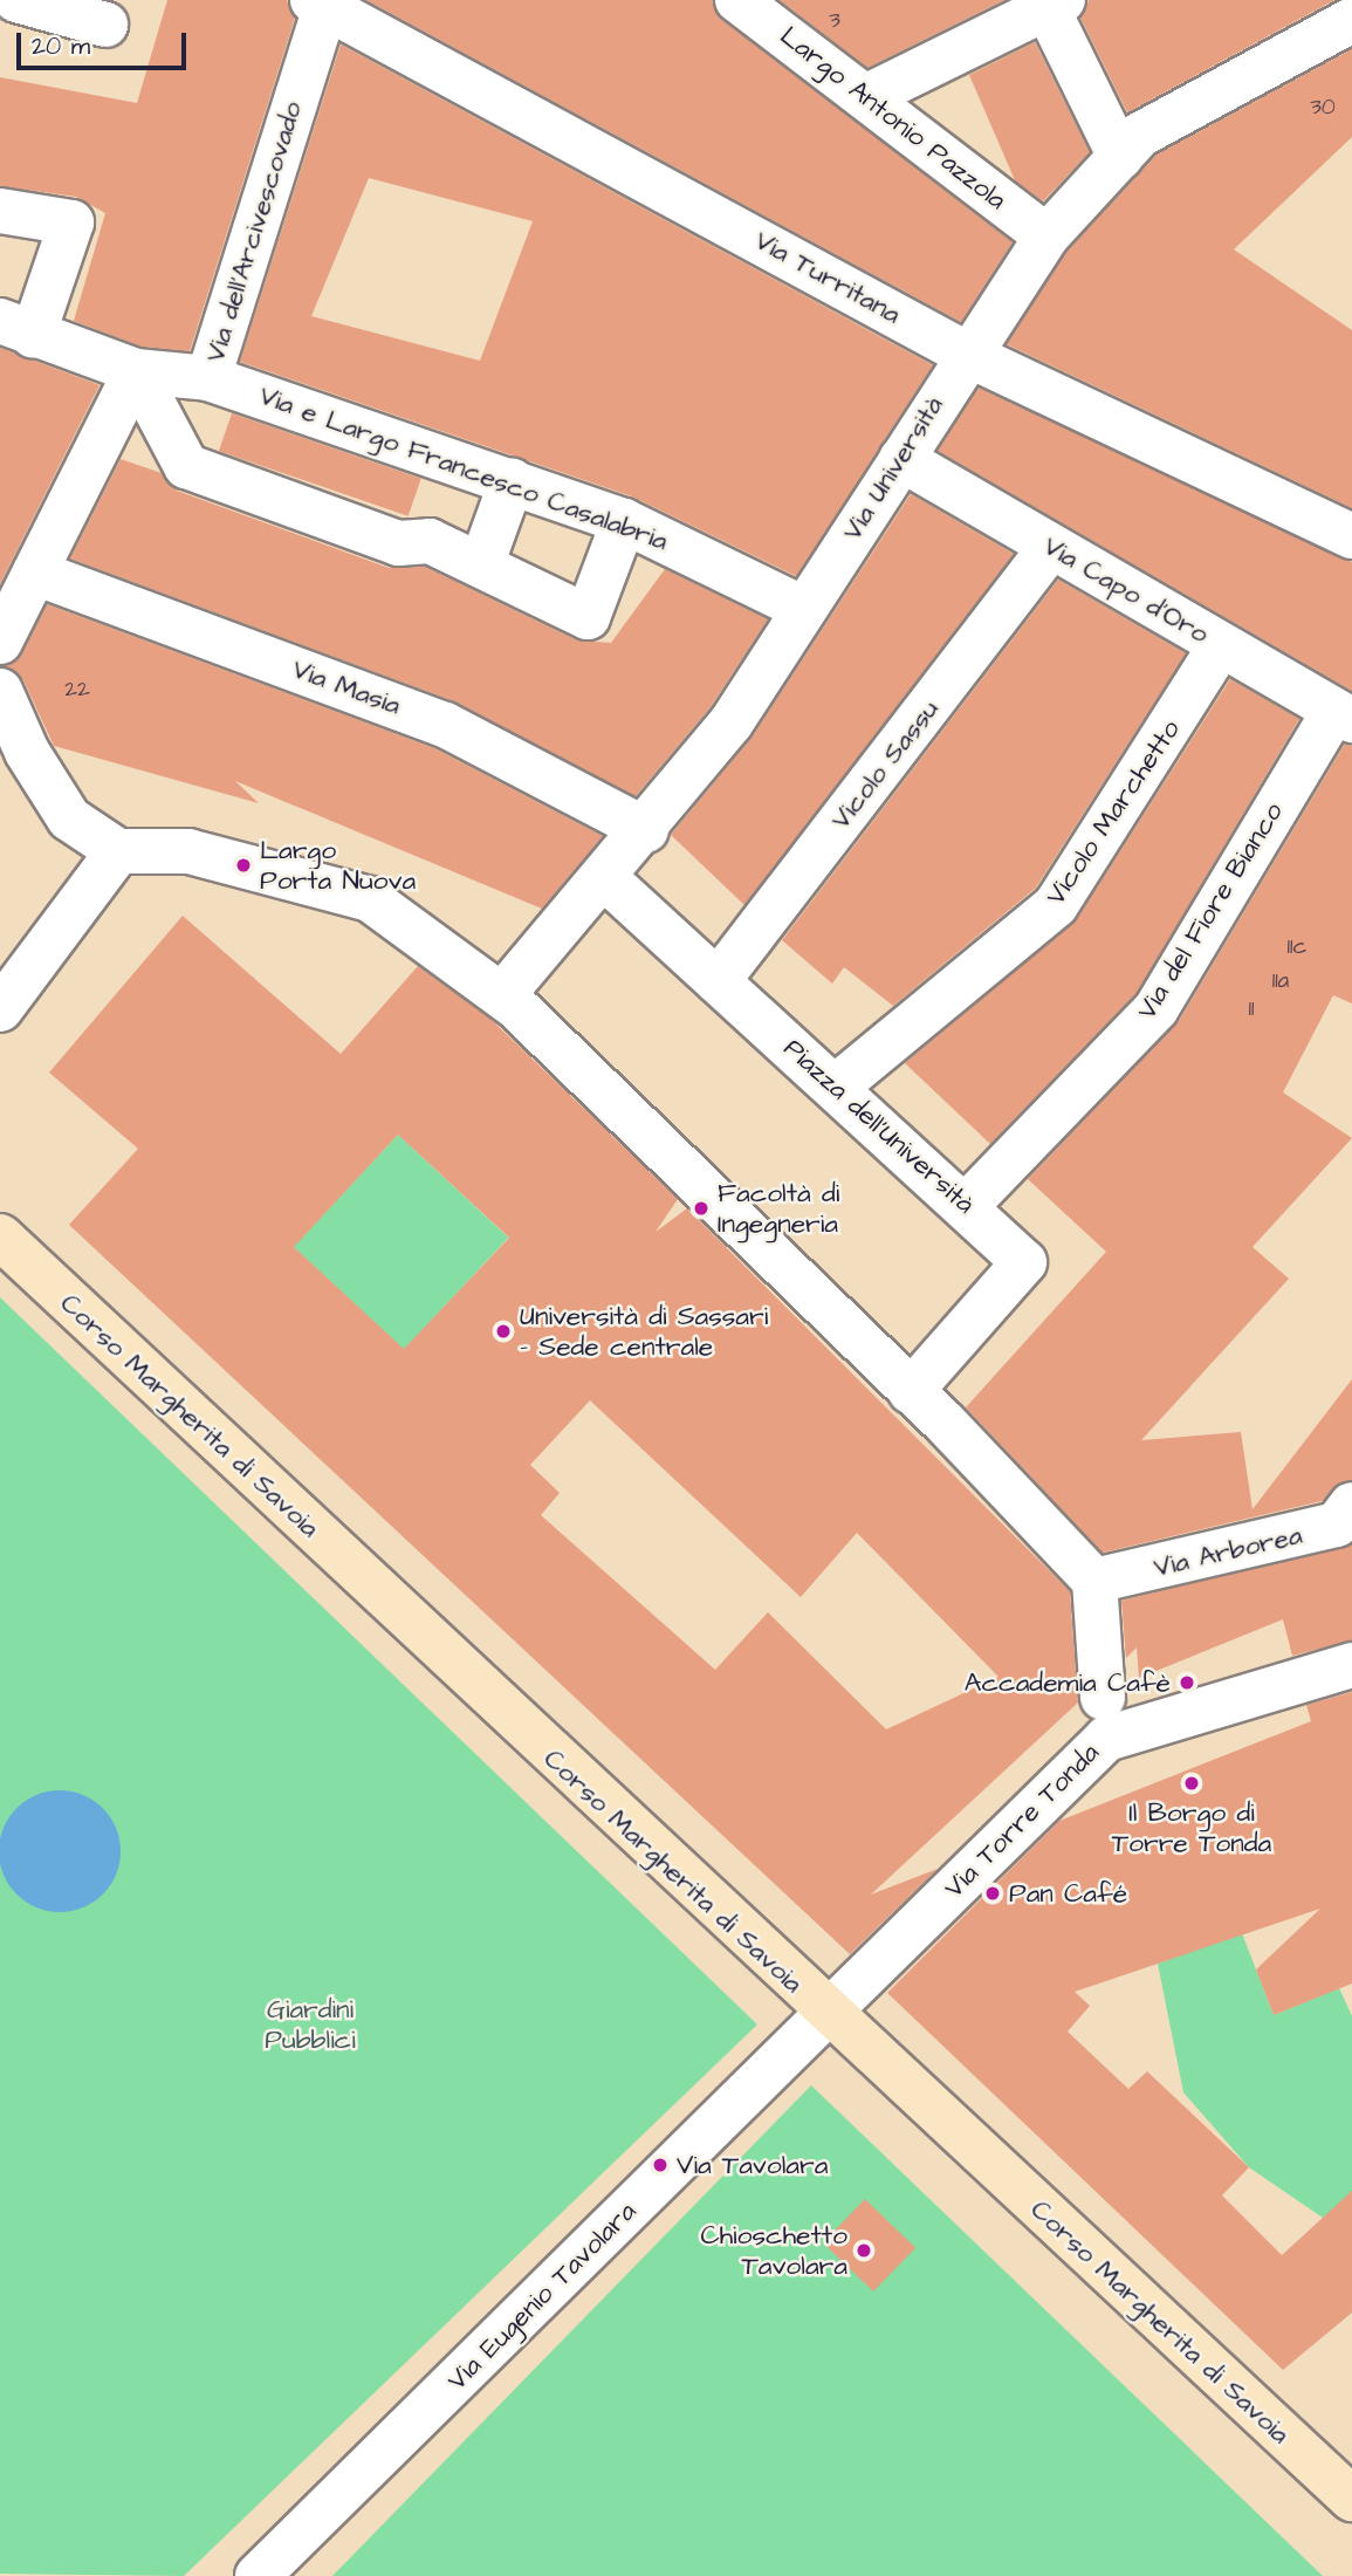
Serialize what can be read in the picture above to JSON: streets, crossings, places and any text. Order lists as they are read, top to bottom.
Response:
{
  "streets": {
    "main road": ["Corso Margherita di Savoia"],
    "street": [
      "Largo Antonio Pazzola",
      "Via dell'Arcivescovado",
      "Via Turritana",
      "Via e Largo Francesco Casalabria",
      "Via Università",
      "Via Capo d'Oro",
      "Via Masia",
      "Vicolo Sassu",
      "Vicolo Marchetto",
      "Via del Fiore Bianco",
      "Piazza dell'Università",
      "Via Arborea",
      "Via Torre Tonda",
      "Via Eugenio Tavolara"
    ]
  },
  "crossings": [
    ["Largo Antonio Pazzola", "Via Università"],
    ["Via dell'Arcivescovado", "Via Turritana"],
    ["Via dell'Arcivescovado", "Via e Largo Francesco Casalabria"],
    ["Via Turritana", "Via Università"],
    ["Via e Largo Francesco Casalabria", "Via Università"],
    ["Via Università", "Via Capo d'Oro"],
    ["Via Università", "Via Masia"],
    ["Via Università", "Piazza dell'Università"],
    ["Via Capo d'Oro", "Vicolo Sassu"],
    ["Via Capo d'Oro", "Vicolo Marchetto"],
    ["Via Capo d'Oro", "Via del Fiore Bianco"],
    ["Vicolo Sassu", "Piazza dell'Università"],
    ["Vicolo Marchetto", "Piazza dell'Università"],
    ["Via del Fiore Bianco", "Piazza dell'Università"],
    ["Corso Margherita di Savoia", "Via Torre Tonda"],
    ["Corso Margherita di Savoia", "Via Eugenio Tavolara"],
    ["Via Torre Tonda", "Via Eugenio Tavolara"]
  ],
  "parks": ["Giardini Pubblici"],
  "places": [
    "Largo Porta Nuova",
    "Facoltà di Ingegneria",
    "Università di Sassari - Sede centrale",
    "Accademia Cafè",
    "Il Borgo di Torre Tonda",
    "Pan Café",
    "Via Tavolara",
    "Chioschetto Tavolara"
  ],
  "house_numbers": [
    "3",
    "30",
    "22",
    "11c",
    "11a",
    "11"
  ],
  "scale_bar": "20 m"
}
